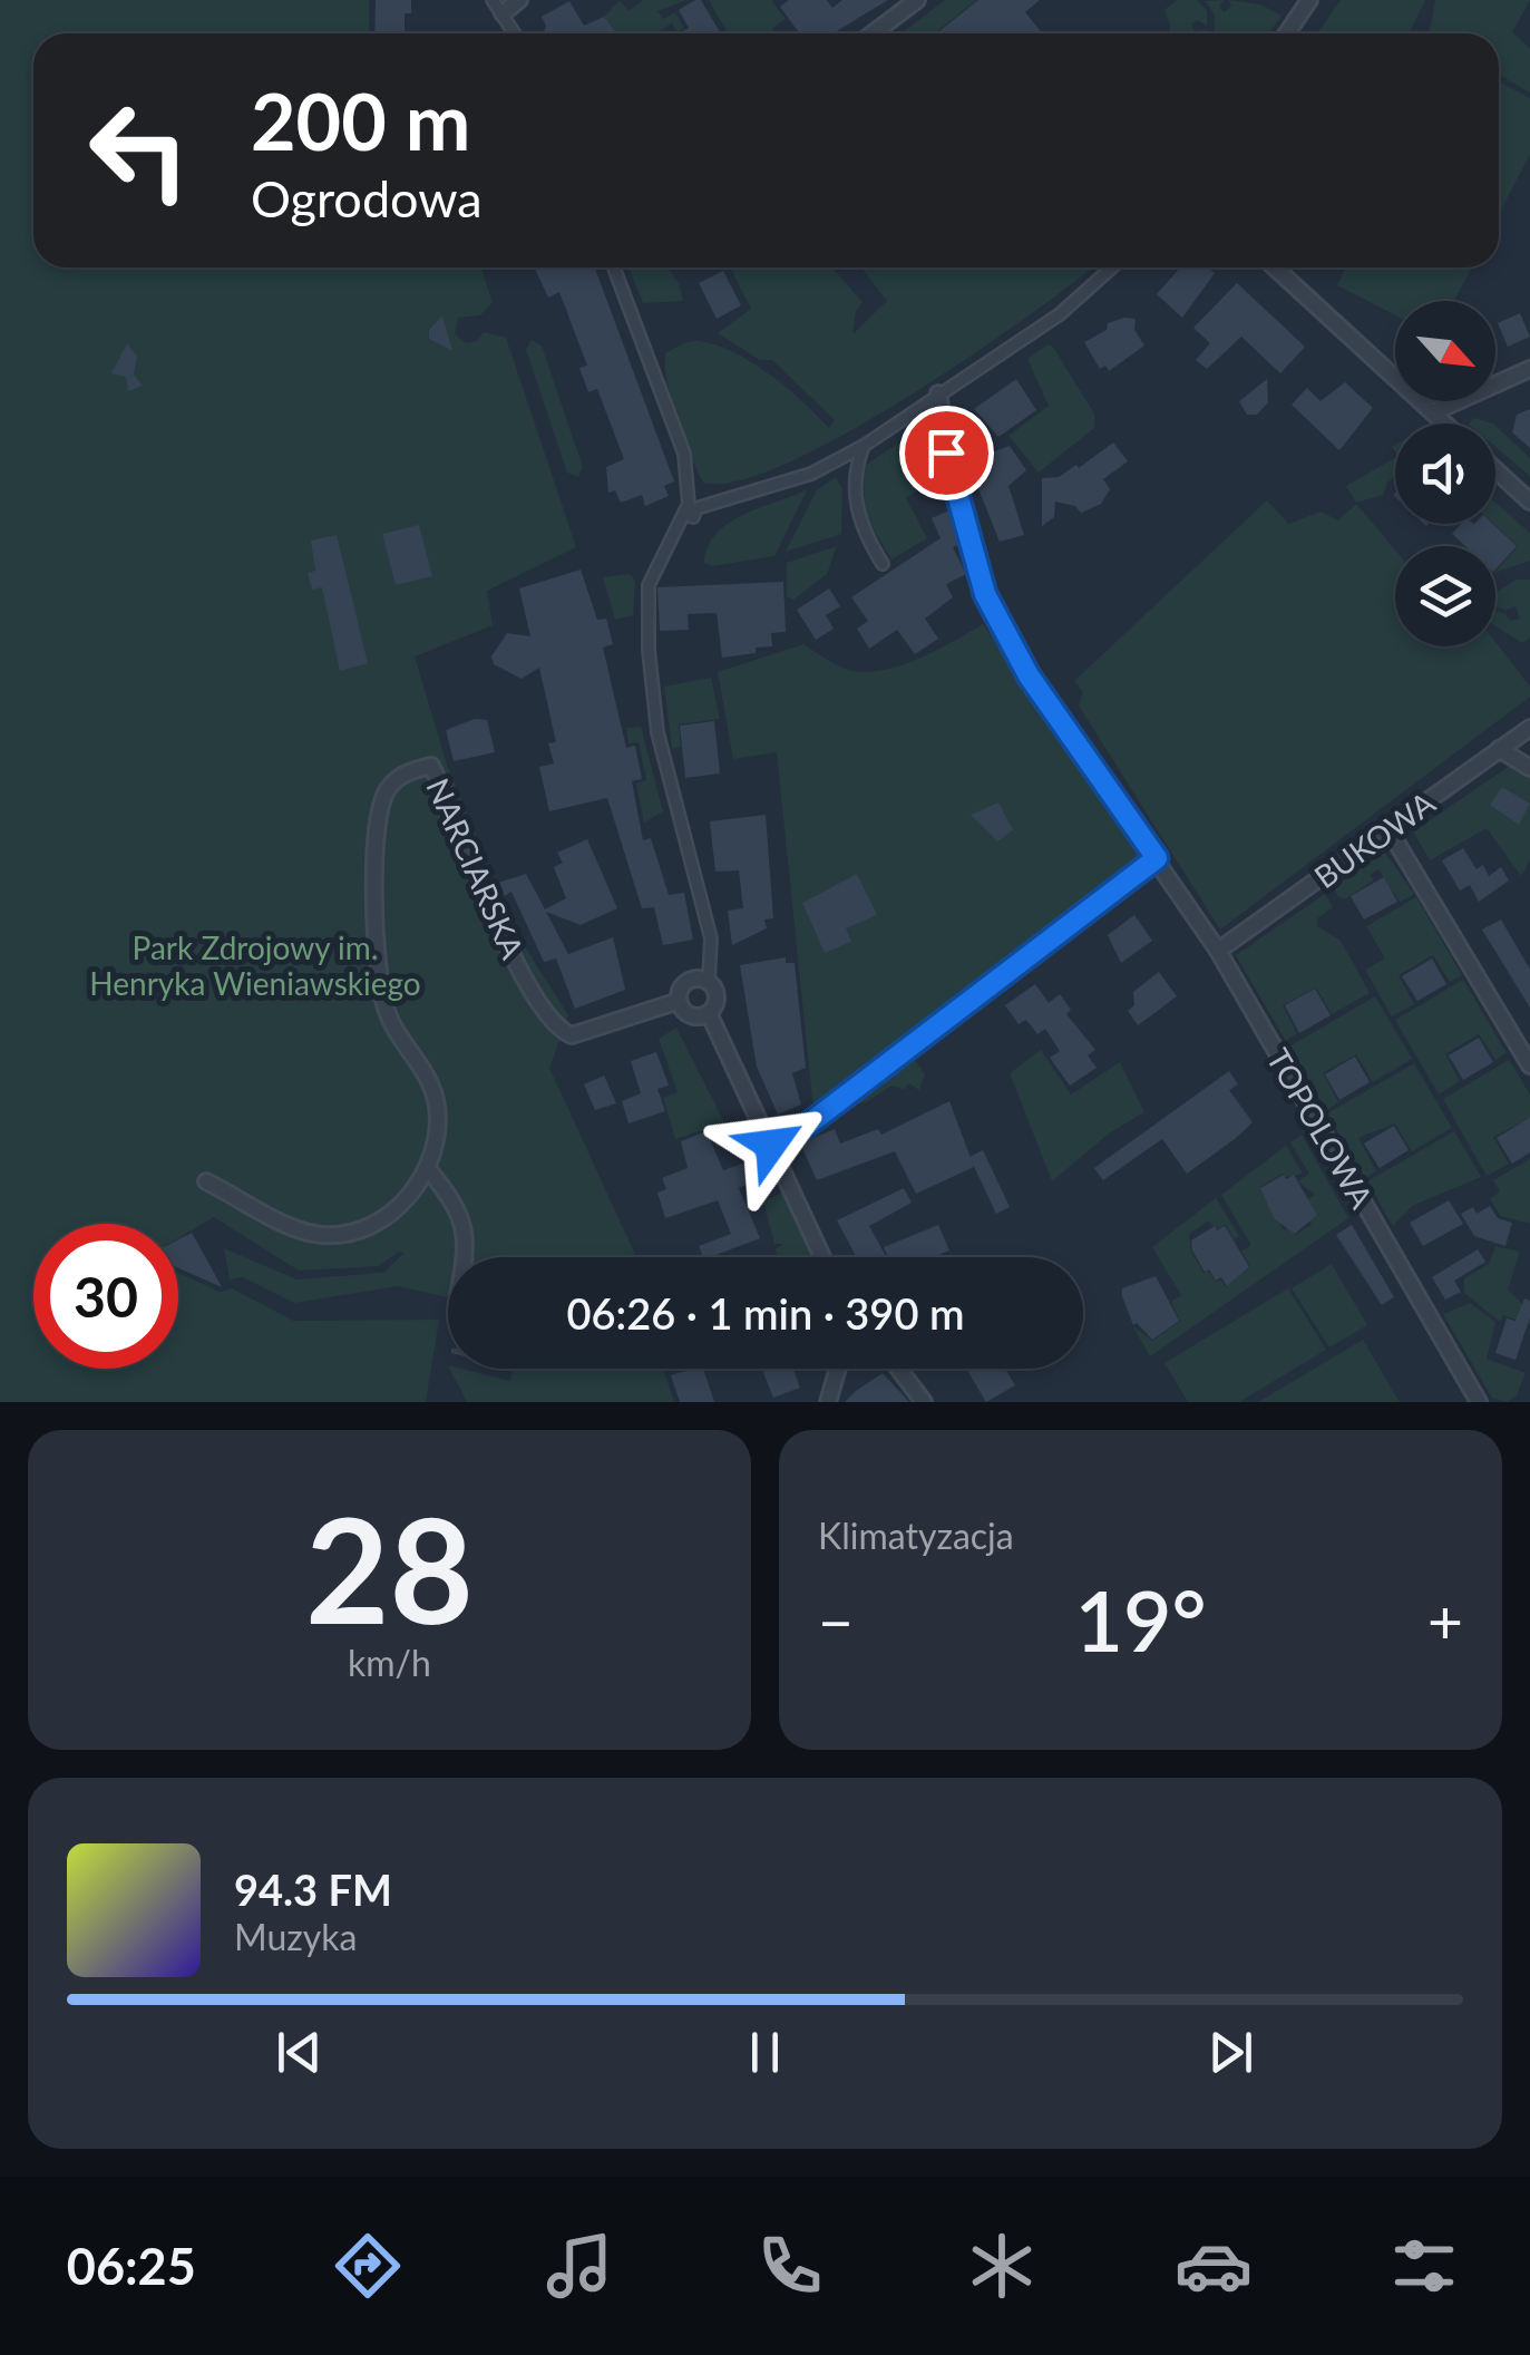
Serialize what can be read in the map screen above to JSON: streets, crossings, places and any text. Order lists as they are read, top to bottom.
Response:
{
  "streets": {
    "street": ["BUKOWA", "NARCIARSKA", "TOPOLOWA"]
  },
  "crossings": [
    ["BUKOWA", "TOPOLOWA"]
  ],
  "parks": ["Park Zdrojowy im. Henryka Wieniawskiego"],
  "north": "bottom right",
  "page": {
    "turn": ["200 m", "Ogrodowa"],
    "limit": "30",
    "trip": "06:26 · 1 min · 390 m",
    "tile": [
      ["28", "km/h"],
      "Klimatyzacja"
    ],
    "heat": ["−", "19°", "+"],
    "song": ["94.3 FM", "Muzyka"],
    "tabs": "06:25"
  }
}
